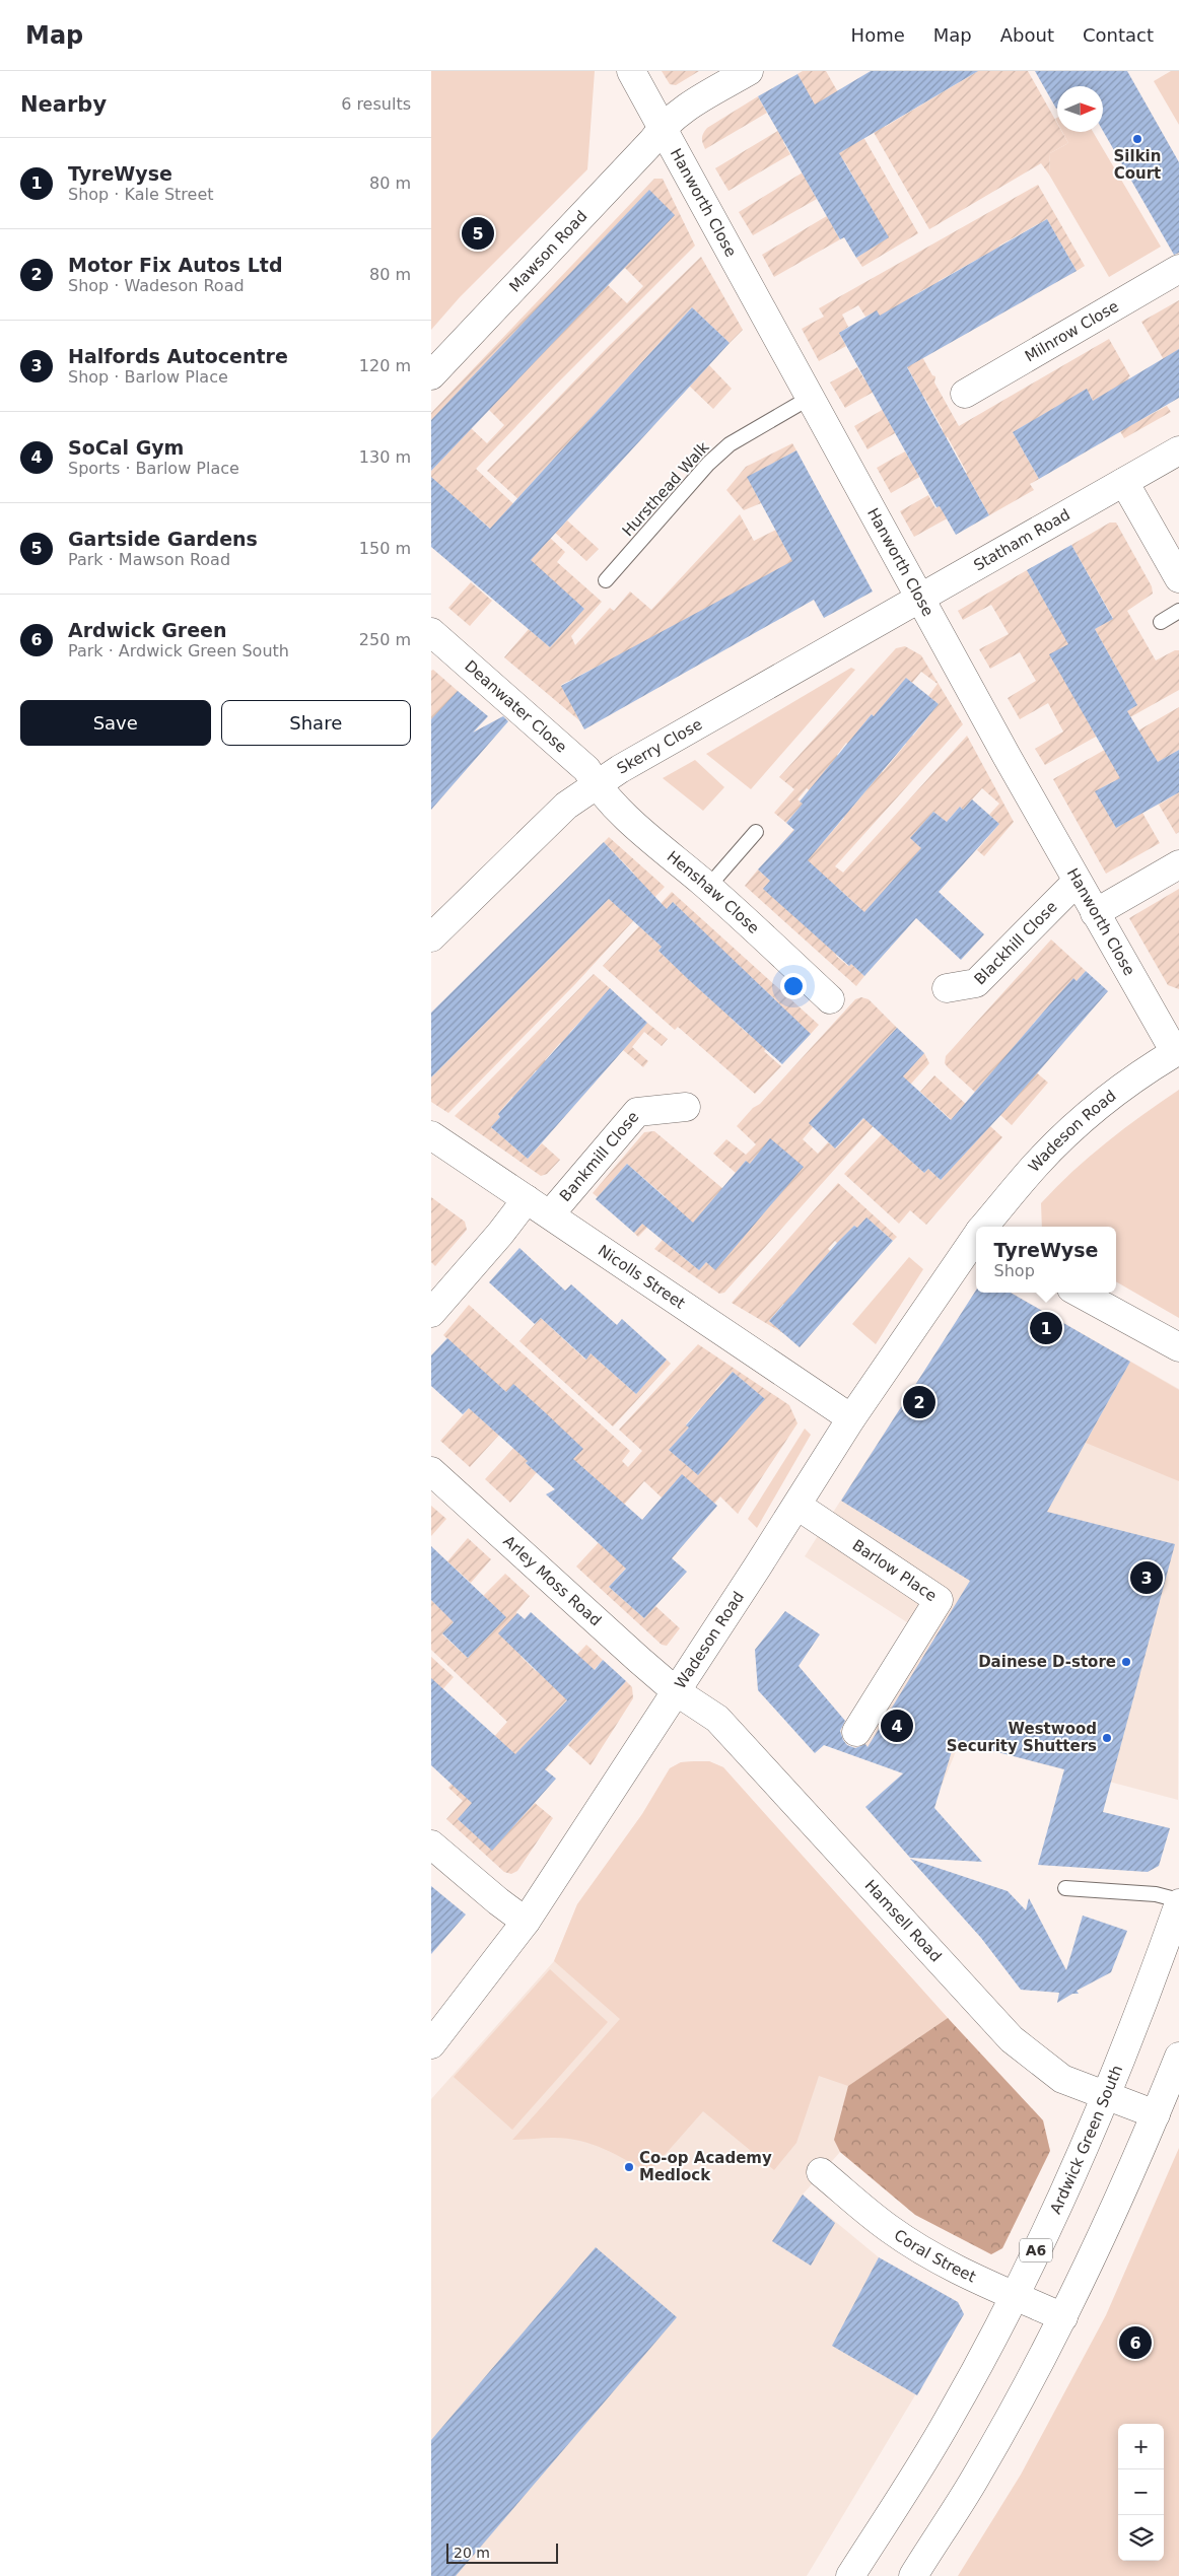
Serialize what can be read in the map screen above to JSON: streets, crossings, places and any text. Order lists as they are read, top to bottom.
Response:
{
  "streets": {
    "main road": [
      "Hanworth Close",
      "Mawson Road",
      "Milnrow Close",
      "Statham Road",
      "Deanwater Close",
      "Skerry Close",
      "Henshaw Close",
      "Blackhill Close",
      "Wadeson Road",
      "Bankmill Close",
      "Nicolls Street",
      "Barlow Place",
      "Arley Moss Road",
      "Hamsell Road",
      "Ardwick Green South",
      "A6",
      "Coral Street"
    ],
    "lane": ["Hursthead Walk"]
  },
  "crossings": [
    ["Hanworth Close", "Mawson Road"],
    ["Hanworth Close", "Hursthead Walk"],
    ["Hanworth Close", "Statham Road"],
    ["Hanworth Close", "Skerry Close"],
    ["Hanworth Close", "Blackhill Close"],
    ["Hanworth Close", "Wadeson Road"],
    ["Statham Road", "Skerry Close"],
    ["Deanwater Close", "Skerry Close"],
    ["Deanwater Close", "Henshaw Close"],
    ["Skerry Close", "Henshaw Close"],
    ["Wadeson Road", "Nicolls Street"],
    ["Wadeson Road", "Barlow Place"],
    ["Wadeson Road", "Arley Moss Road"],
    ["Wadeson Road", "Hamsell Road"],
    ["Bankmill Close", "Nicolls Street"],
    ["Arley Moss Road", "Hamsell Road"],
    ["Hamsell Road", "Ardwick Green South"],
    ["Ardwick Green South", "Coral Street"]
  ],
  "places": [
    "Silkin Court",
    "Dainese D-store",
    "Westwood Security Shutters",
    "Co-op Academy Medlock"
  ],
  "scale_bar": "20 m",
  "north": "right",
  "page": {
    "header": "Map",
    "nav": [
      "Home",
      "Map",
      "About",
      "Contact"
    ],
    "heading": ["Nearby", "6 results"],
    "list": [
      {
        "mark": "1",
        "name": "TyreWyse",
        "note": "Shop · Kale Street",
        "value": "80 m"
      },
      {
        "mark": "2",
        "name": "Motor Fix Autos Ltd",
        "note": "Shop · Wadeson Road",
        "value": "80 m"
      },
      {
        "mark": "3",
        "name": "Halfords Autocentre",
        "note": "Shop · Barlow Place",
        "value": "120 m"
      },
      {
        "mark": "4",
        "name": "SoCal Gym",
        "note": "Sports · Barlow Place",
        "value": "130 m"
      },
      {
        "mark": "5",
        "name": "Gartside Gardens",
        "note": "Park · Mawson Road",
        "value": "150 m"
      },
      {
        "mark": "6",
        "name": "Ardwick Green",
        "note": "Park · Ardwick Green South",
        "value": "250 m"
      }
    ],
    "pins": [
      "5",
      "1",
      "2",
      "3",
      "4",
      "6"
    ],
    "buttons": ["Save", "Share"],
    "popup": ["TyreWyse", "Shop"],
    "map_buttons": ["+", "−"],
    "scale": "20 m"
  }
}
